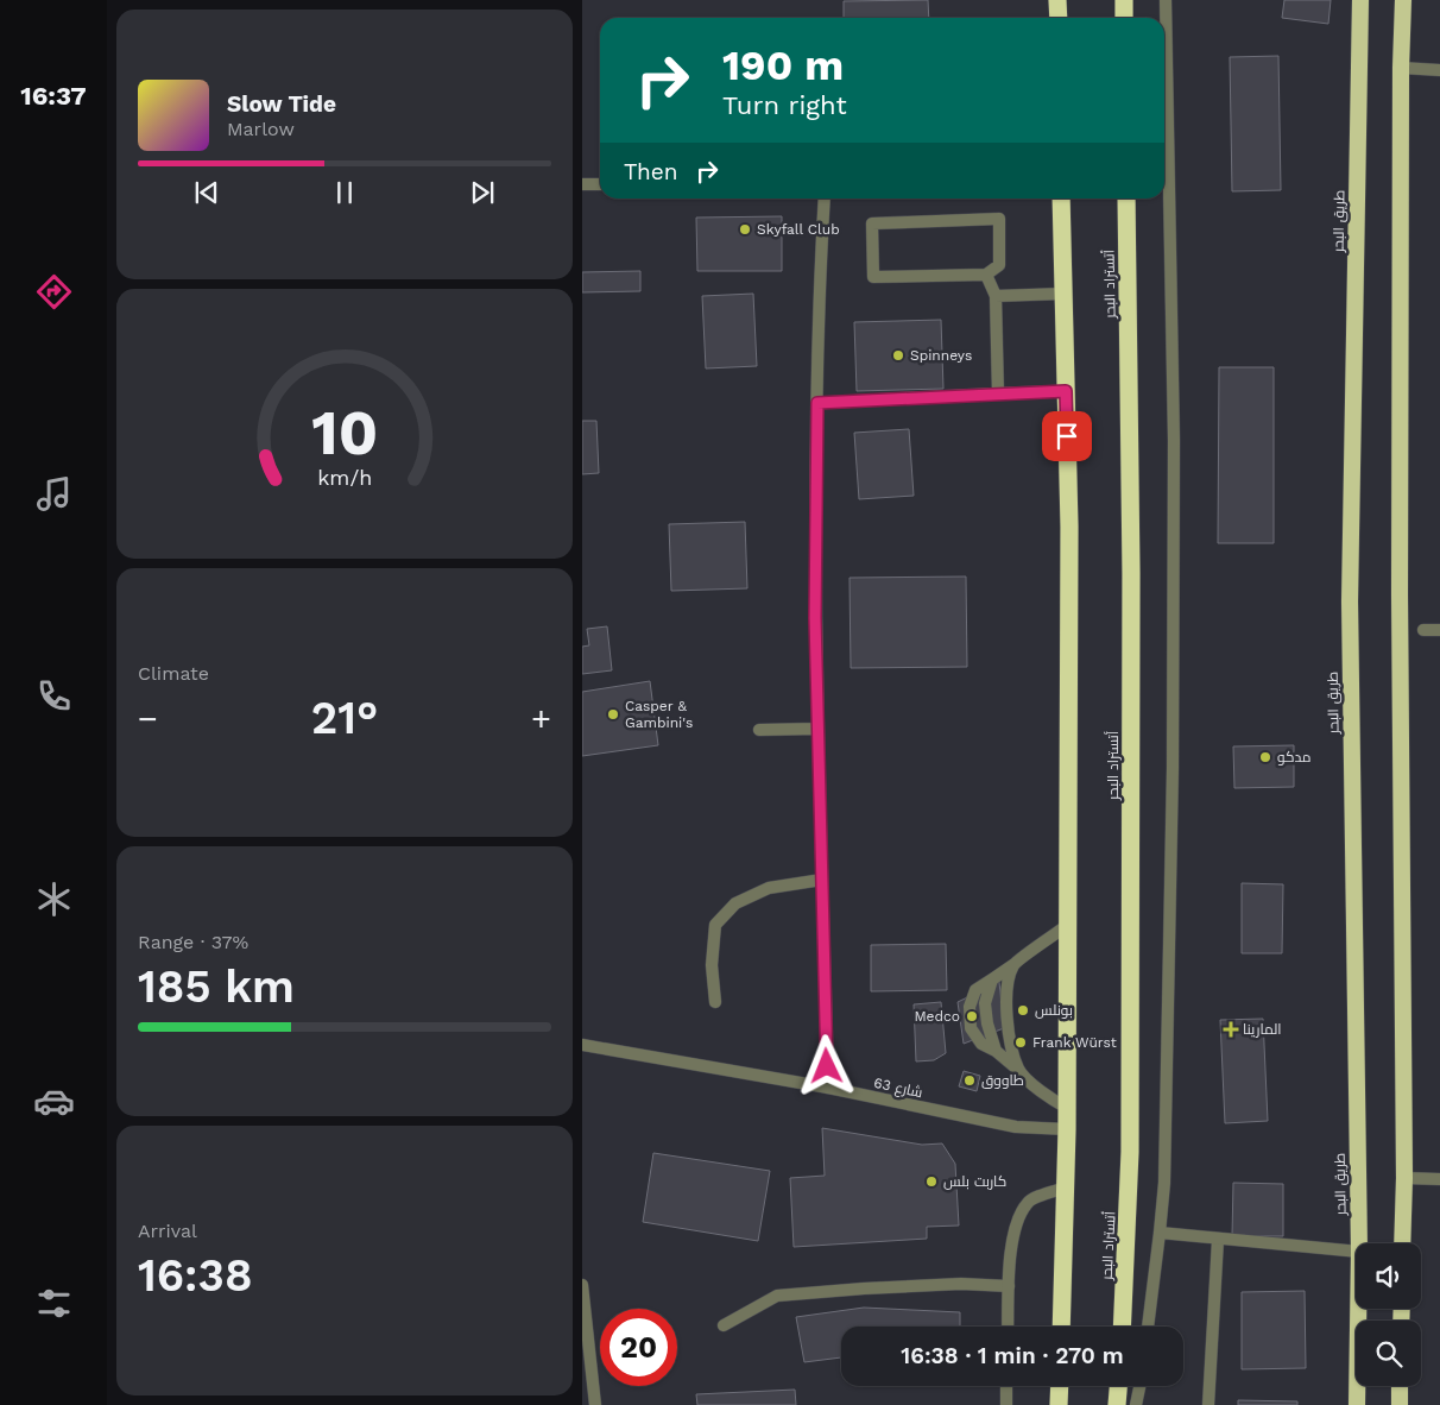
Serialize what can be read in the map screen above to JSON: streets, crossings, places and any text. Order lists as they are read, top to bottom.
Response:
{
  "streets": {
    "highway": ["طريق البحر", "أتستراد البحر"],
    "street": ["شارع 63"]
  },
  "places": {
    "other": [
      "Skyfall Club",
      "Spinneys",
      "Casper & Gambini's",
      "مدكو",
      "بونلس",
      "Medco",
      "Frank Würst",
      "طاووق",
      "كاربت بلس"
    ],
    "health": ["المارينا"]
  },
  "page": {
    "tabs": "16:37",
    "turn": ["190 m", "Turn right"],
    "song": ["Slow Tide", "Marlow"],
    "then": "Then",
    "tile": [
      "Climate",
      ["Range · 37%", "185 km"],
      ["Arrival", "16:38"]
    ],
    "heat": ["−", "21°", "+"],
    "limit": "20",
    "trip": "16:38 · 1 min · 270 m",
    "gauge": ["10", "km/h"]
  }
}
